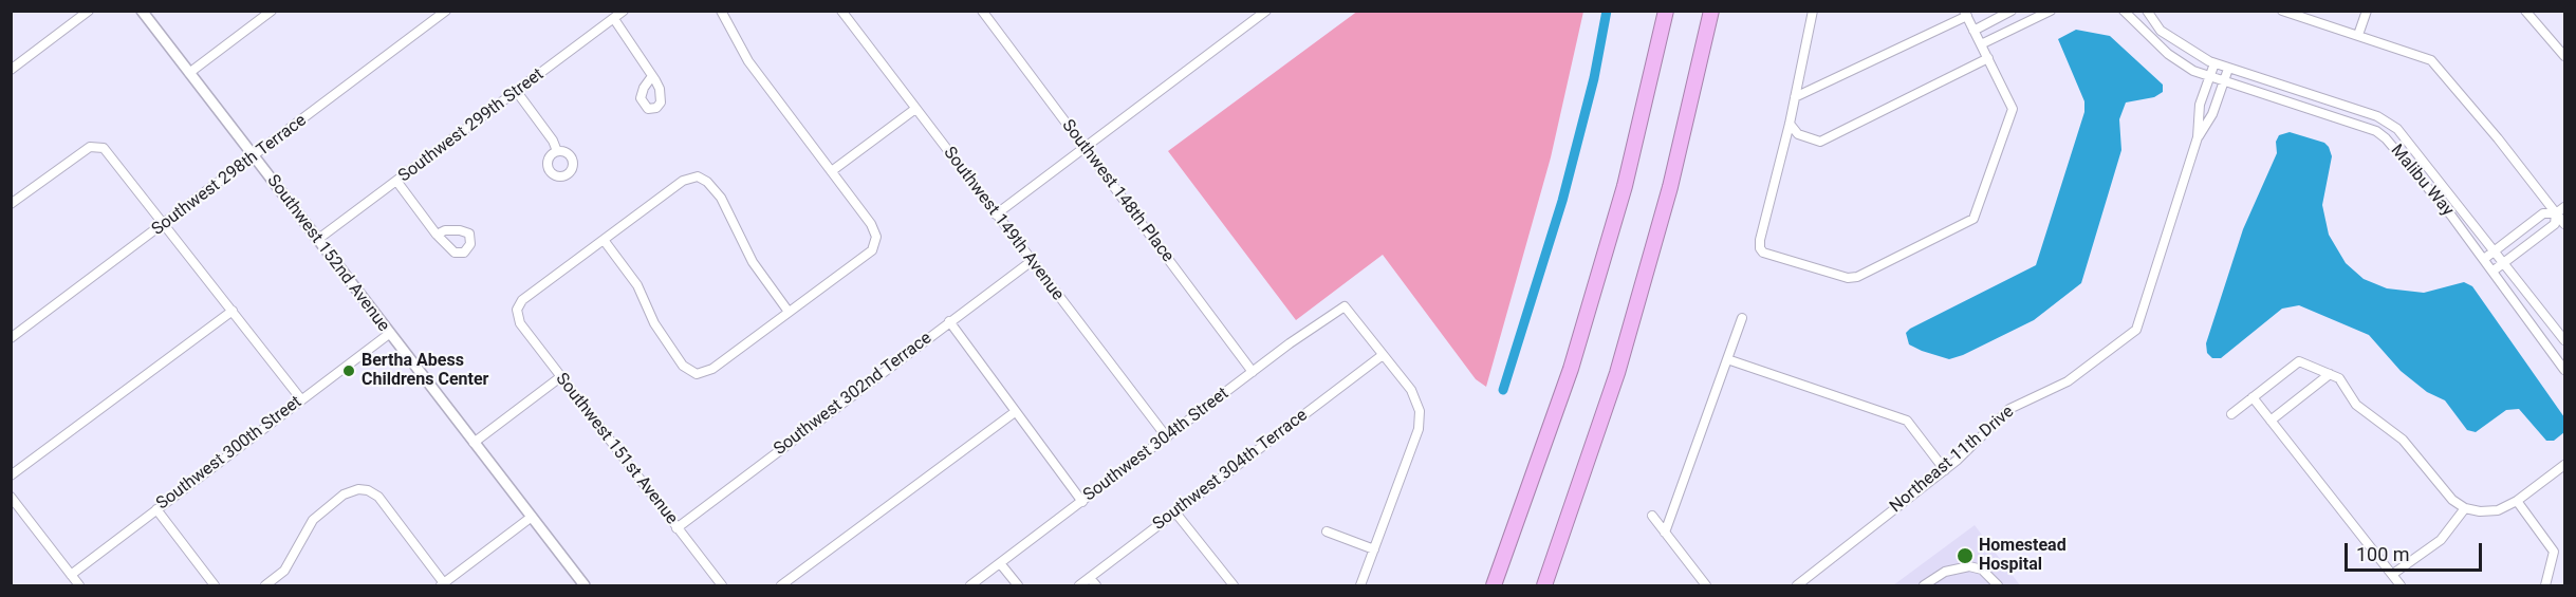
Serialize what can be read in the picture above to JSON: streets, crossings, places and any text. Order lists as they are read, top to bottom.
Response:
{
  "streets": {
    "street": [
      "Southwest 299th Street",
      "Southwest 298th Terrace",
      "Malibu Way",
      "Southwest 148th Place",
      "Southwest 149th Avenue",
      "Southwest 152nd Avenue",
      "Southwest 302nd Terrace",
      "Southwest 304th Street",
      "Southwest 151st Avenue",
      "Southwest 300th Street",
      "Northeast 11th Drive",
      "Southwest 304th Terrace"
    ]
  },
  "crossings": [
    ["Southwest 299th Street", "Southwest 152nd Avenue"],
    ["Southwest 298th Terrace", "Southwest 152nd Avenue"],
    ["Malibu Way", "Northeast 11th Drive"],
    ["Southwest 148th Place", "Southwest 304th Street"],
    ["Southwest 149th Avenue", "Southwest 302nd Terrace"],
    ["Southwest 149th Avenue", "Southwest 304th Street"],
    ["Southwest 152nd Avenue", "Southwest 300th Street"],
    ["Southwest 302nd Terrace", "Southwest 151st Avenue"],
    ["Southwest 304th Street", "Southwest 304th Terrace"]
  ],
  "places": ["Bertha Abess Childrens Center", "Homestead Hospital"],
  "scale_bar": "100 m"
}
